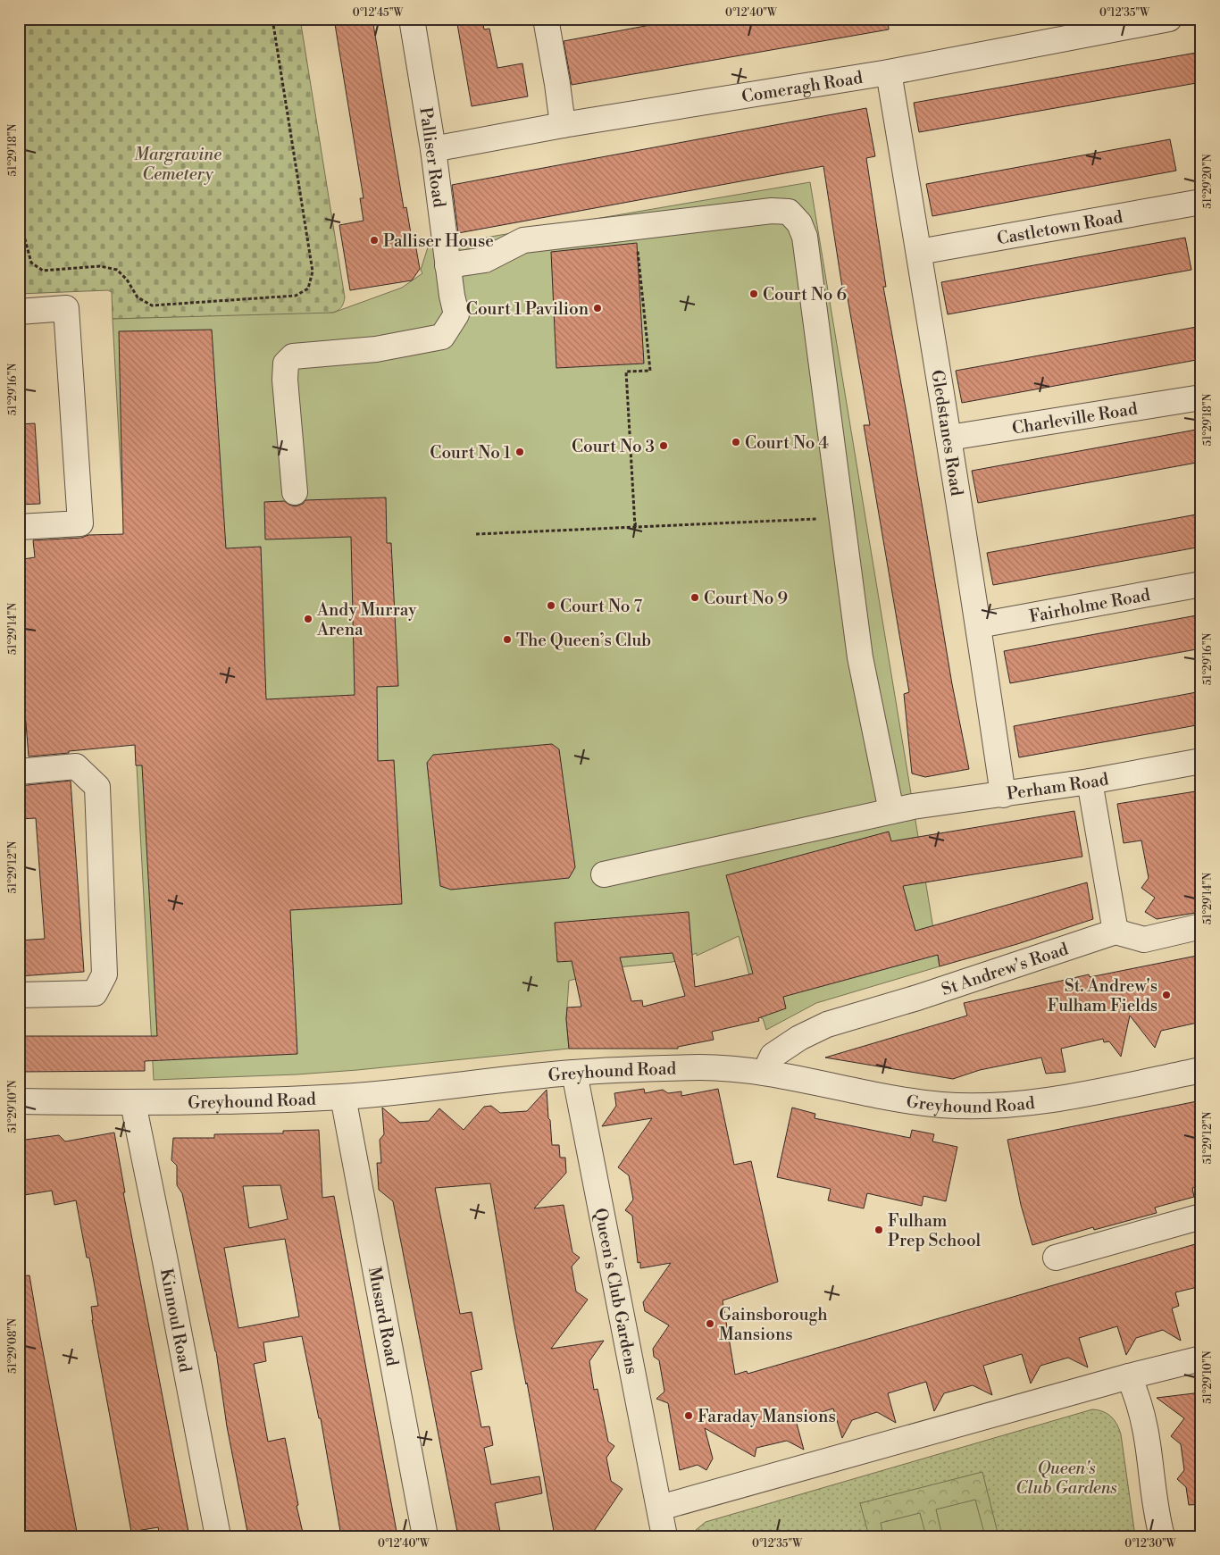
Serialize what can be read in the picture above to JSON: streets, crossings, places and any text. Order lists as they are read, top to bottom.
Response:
{
  "streets": {
    "street": [
      "Comeragh Road",
      "Palliser Road",
      "Castletown Road",
      "Charleville Road",
      "Gledstanes Road",
      "Fairholme Road",
      "Perham Road",
      "St Andrew's Road",
      "Greyhound Road",
      "Queen's Club Gardens",
      "Musard Road",
      "Kinnoul Road"
    ]
  },
  "crossings": [
    ["Comeragh Road", "Palliser Road"],
    ["Comeragh Road", "Gledstanes Road"],
    ["Castletown Road", "Gledstanes Road"],
    ["Charleville Road", "Gledstanes Road"],
    ["Gledstanes Road", "Fairholme Road"],
    ["Gledstanes Road", "Perham Road"],
    ["St Andrew's Road", "Greyhound Road"],
    ["Greyhound Road", "Queen's Club Gardens"],
    ["Greyhound Road", "Musard Road"],
    ["Greyhound Road", "Kinnoul Road"]
  ],
  "parks": ["Margravine Cemetery", "Queen's Club Gardens"],
  "places": [
    "Palliser House",
    "Court No 6",
    "Court 1 Pavilion",
    "Court No 4",
    "Court No 3",
    "Court No 1",
    "Court No 9",
    "Court No 7",
    "Andy Murray Arena",
    "The Queen’s Club",
    "St. Andrew's Fulham Fields",
    "Fulham Prep School",
    "Gainsborough Mansions",
    "Faraday Mansions"
  ],
  "coordinates": [
    "0°12'45\"W",
    "0°12'40\"W",
    "0°12'35\"W",
    "51°29'18\"N",
    "51°29'20\"N",
    "51°29'16\"N",
    "51°29'14\"N",
    "51°29'12\"N",
    "51°29'10\"N",
    "51°29'08\"N",
    "0°12'30\"W"
  ]
}
